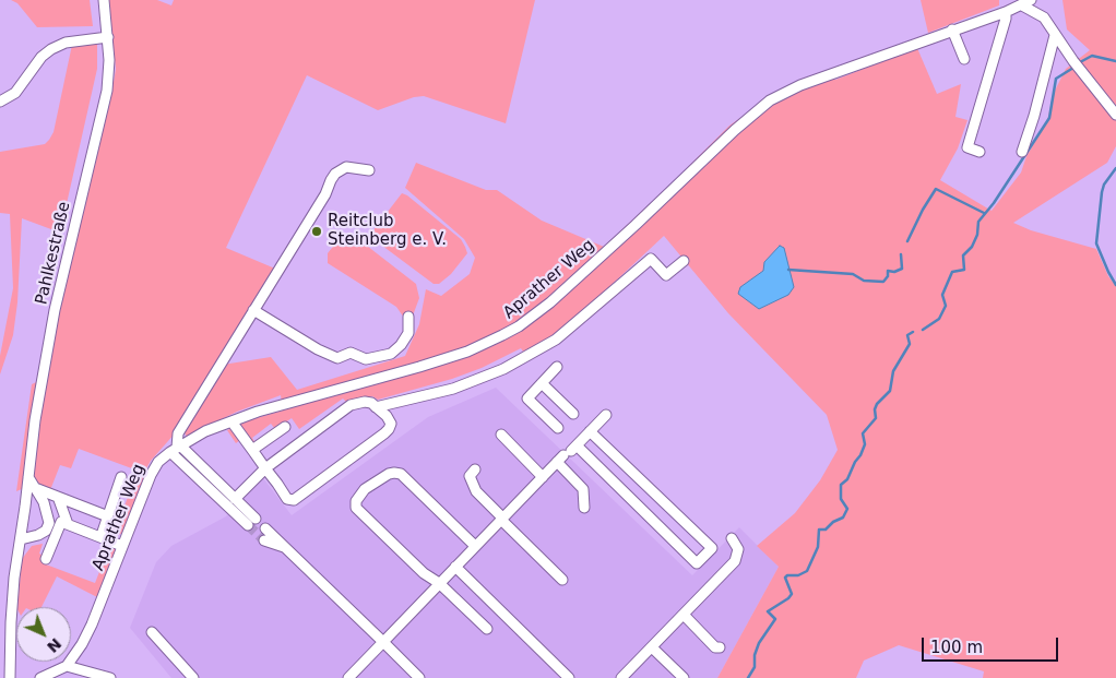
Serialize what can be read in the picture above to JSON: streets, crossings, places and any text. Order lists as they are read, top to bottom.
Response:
{
  "streets": {
    "street": ["Pahlkestraße", "Aprather Weg"]
  },
  "places": ["Reitclub Steinberg e. V."],
  "scale_bar": "100 m",
  "north": "bottom right"
}
